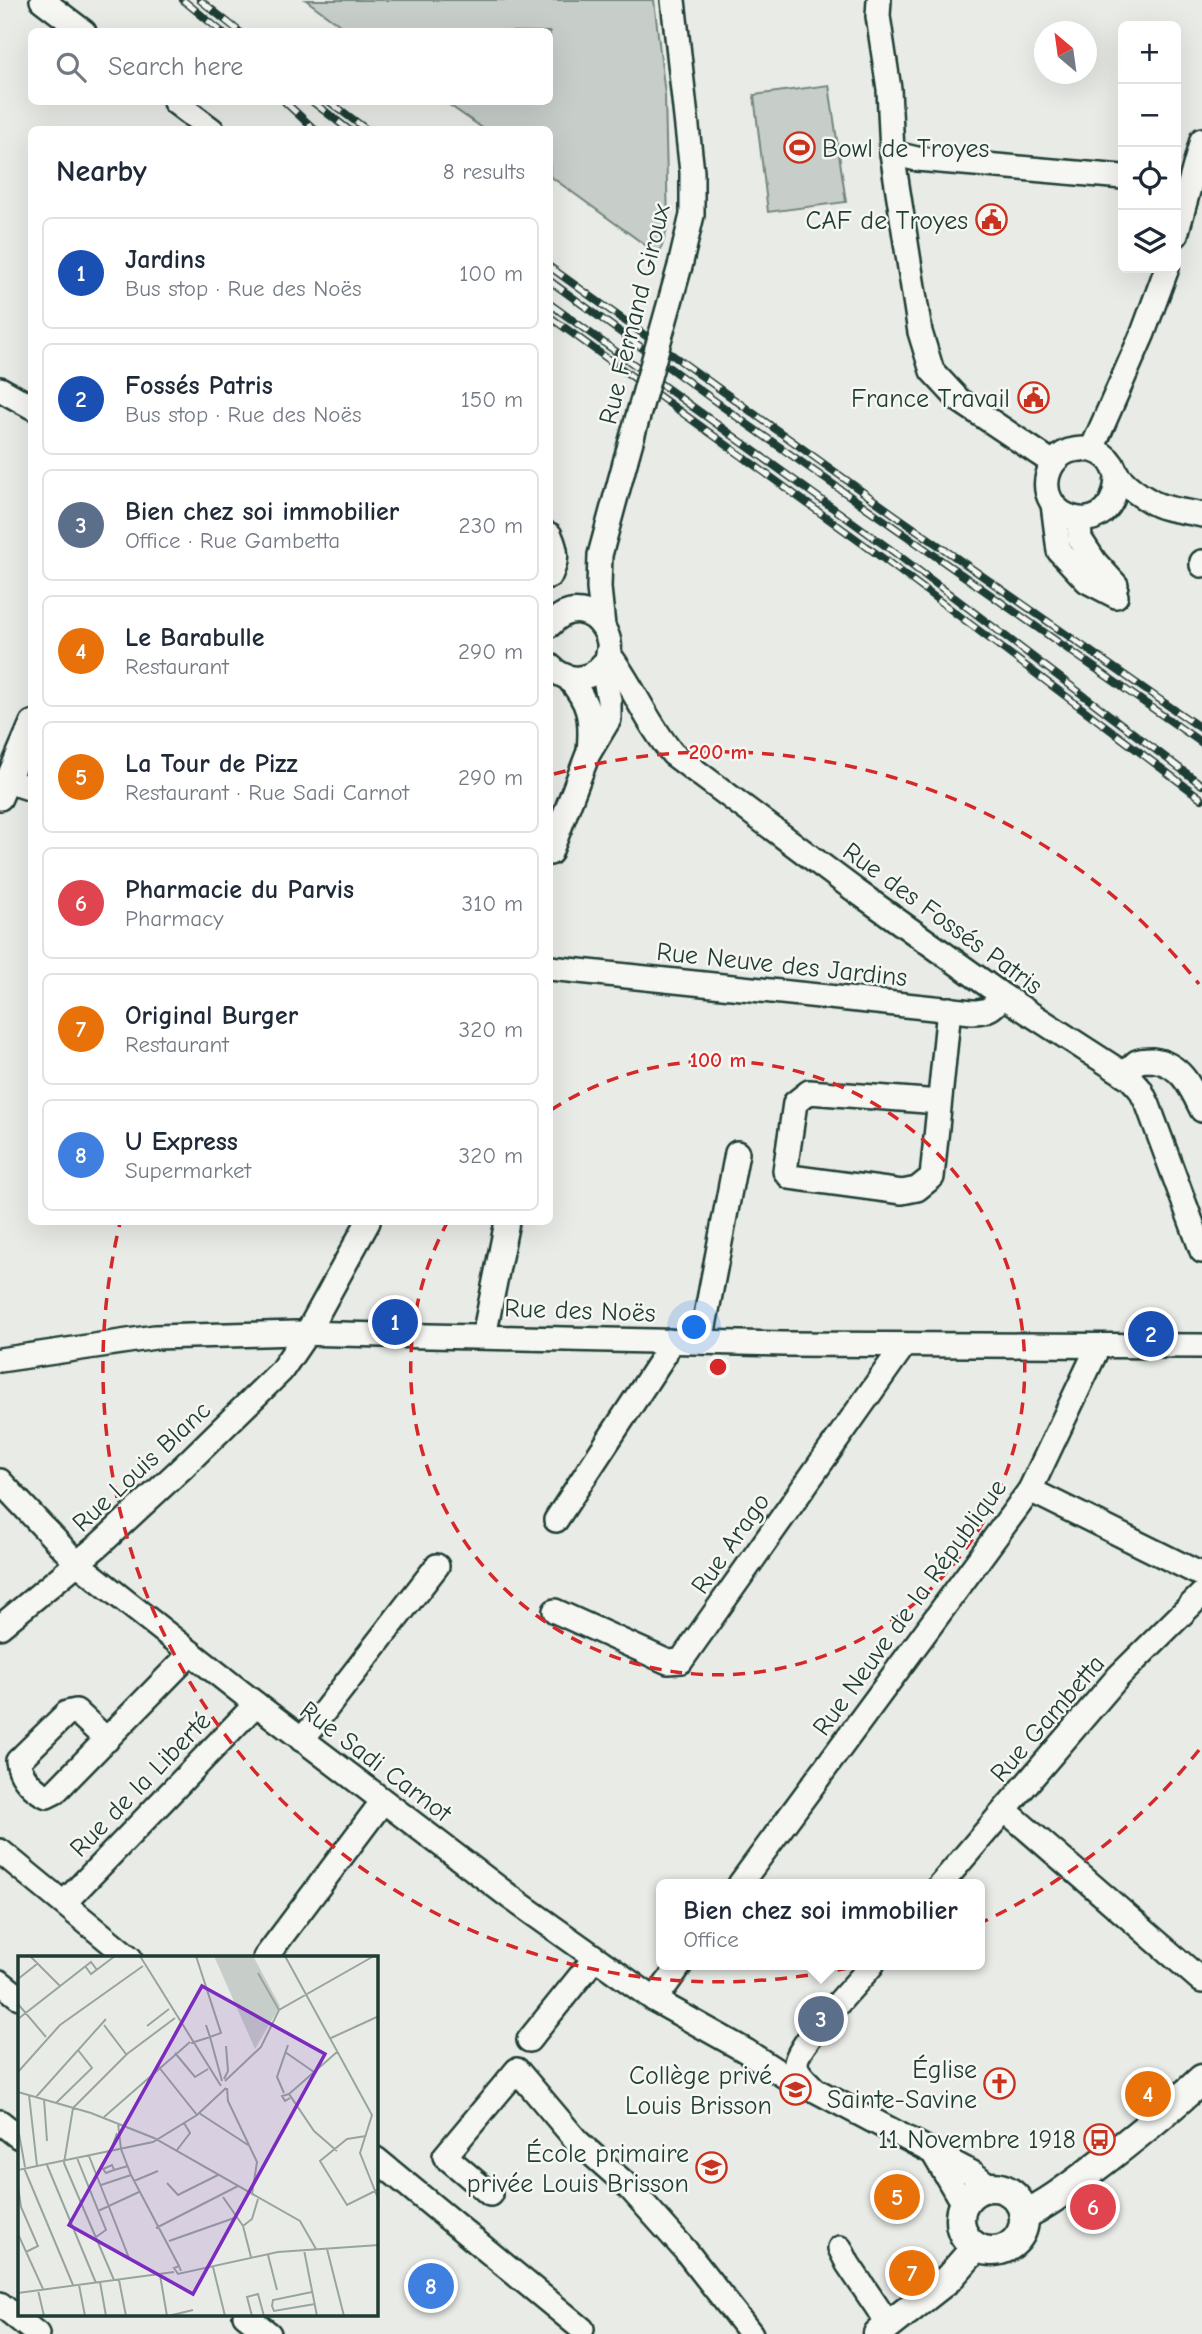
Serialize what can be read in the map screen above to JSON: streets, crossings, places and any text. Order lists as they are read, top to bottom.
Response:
{
  "streets": {
    "street": [
      "Rue Fernand Giroux",
      "Rue des Fossés Patris",
      "Rue Neuve des Jardins",
      "Rue des Noës",
      "Rue Louis Blanc",
      "Rue Arago",
      "Rue Neuve de la République",
      "Rue Gambetta",
      "Rue Sadi Carnot",
      "Rue de la Liberté"
    ]
  },
  "crossings": [
    ["Rue Fernand Giroux", "Rue des Fossés Patris"],
    ["Rue des Fossés Patris", "Rue Neuve des Jardins"],
    ["Rue des Noës", "Rue Louis Blanc"],
    ["Rue des Noës", "Rue Arago"],
    ["Rue des Noës", "Rue Neuve de la République"],
    ["Rue Louis Blanc", "Rue Sadi Carnot"],
    ["Rue Sadi Carnot", "Rue de la Liberté"]
  ],
  "places": {
    "sports": ["Bowl de Troyes"],
    "public building": ["CAF de Troyes", "France Travail"],
    "church": ["Église Sainte-Savine"],
    "school or university": ["Collège privé Louis Brisson", "École primaire privée Louis Brisson"],
    "bus stop": ["11 Novembre 1918"]
  },
  "north": "top left",
  "page": {
    "map_buttons": ["+", "−"],
    "search": "Search here",
    "heading": ["Nearby", "8 results"],
    "list": [
      {
        "mark": "1",
        "name": "Jardins",
        "note": "Bus stop · Rue des Noës",
        "value": "100 m"
      },
      {
        "mark": "2",
        "name": "Fossés Patris",
        "note": "Bus stop · Rue des Noës",
        "value": "150 m"
      },
      {
        "mark": "3",
        "name": "Bien chez soi immobilier",
        "note": "Office · Rue Gambetta",
        "value": "230 m"
      },
      {
        "mark": "4",
        "name": "Le Barabulle",
        "note": "Restaurant",
        "value": "290 m"
      },
      {
        "mark": "5",
        "name": "La Tour de Pizz",
        "note": "Restaurant · Rue Sadi Carnot",
        "value": "290 m"
      },
      {
        "mark": "6",
        "name": "Pharmacie du Parvis",
        "note": "Pharmacy",
        "value": "310 m"
      },
      {
        "mark": "7",
        "name": "Original Burger",
        "note": "Restaurant",
        "value": "320 m"
      },
      {
        "mark": "8",
        "name": "U Express",
        "note": "Supermarket",
        "value": "320 m"
      }
    ],
    "pins": [
      "1",
      "2",
      "3",
      "4",
      "5",
      "6",
      "7",
      "8"
    ],
    "popup": ["Bien chez soi immobilier", "Office"]
  },
  "rings": ["200 m", "100 m"]
}
